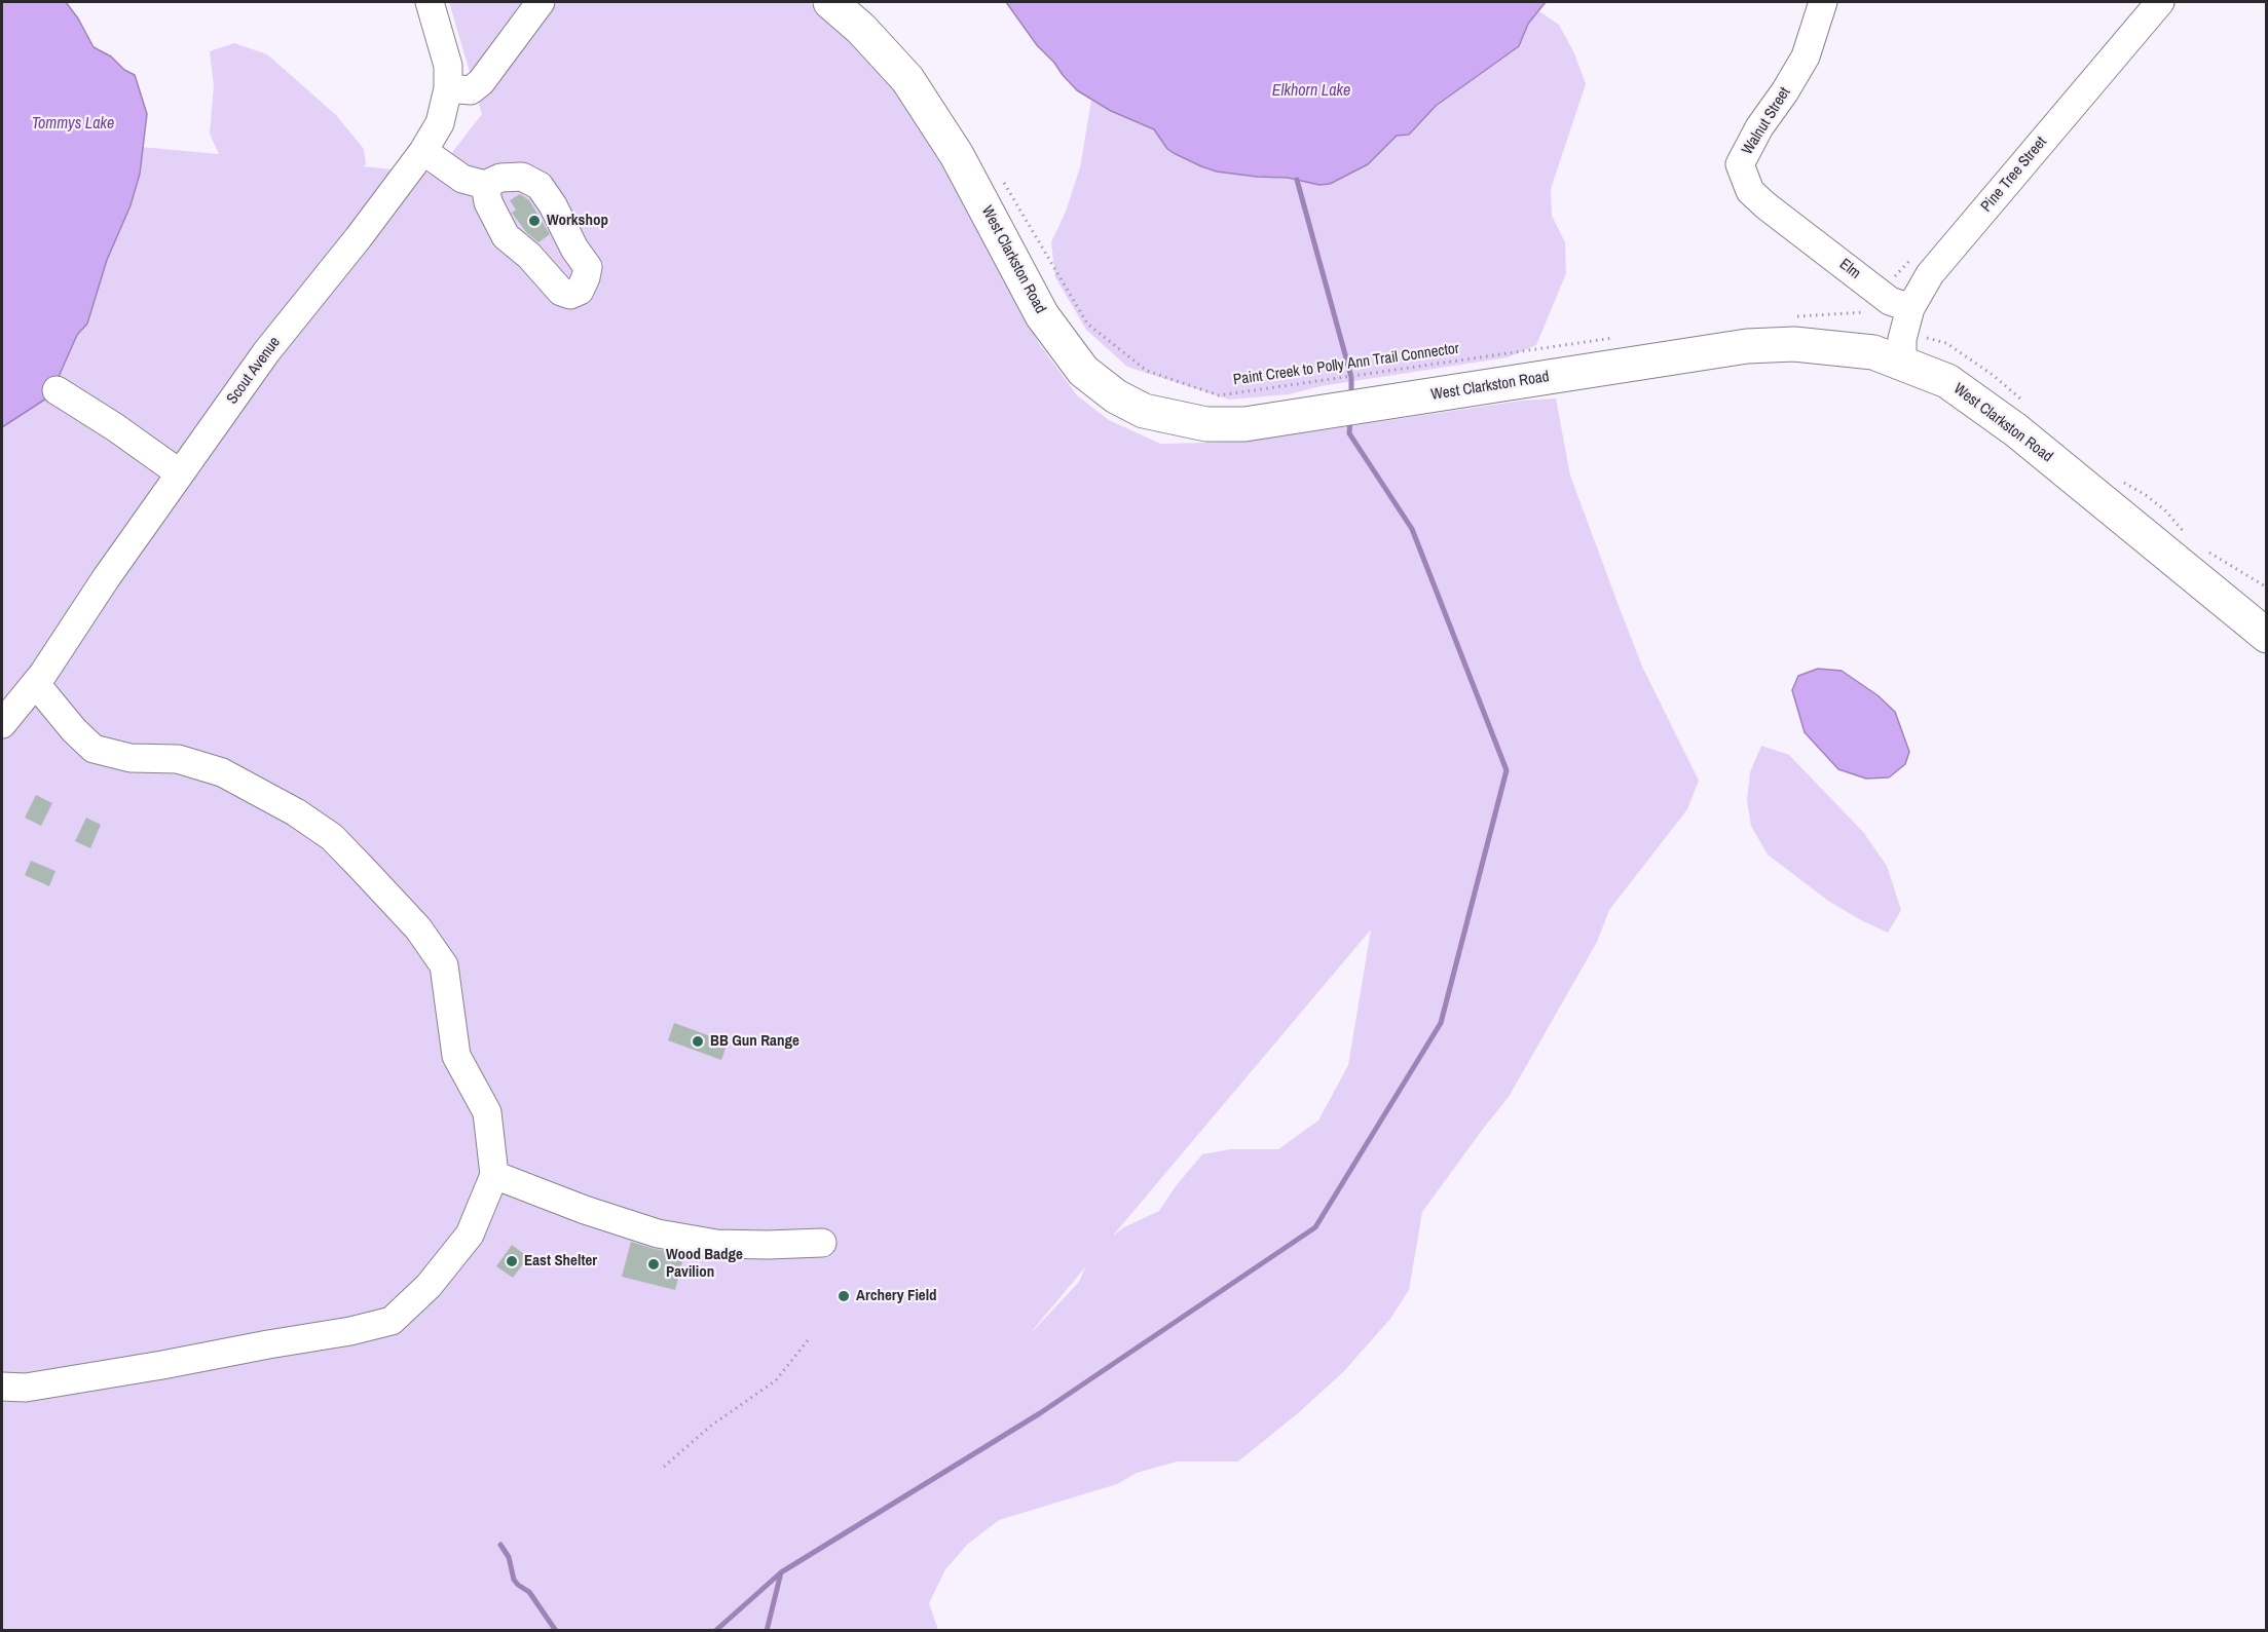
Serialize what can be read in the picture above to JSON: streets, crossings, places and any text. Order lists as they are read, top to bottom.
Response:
{
  "streets": {
    "main road": ["West Clarkston Road"],
    "street": [
      "Walnut Street",
      "Pine Tree Street",
      "Elm",
      "Scout Avenue"
    ],
    "path": ["Paint Creek to Polly Ann Trail Connector"]
  },
  "crossings": [
    ["Walnut Street", "Elm"],
    ["Pine Tree Street", "West Clarkston Road"],
    ["Pine Tree Street", "Elm"]
  ],
  "water": ["Elkhorn Lake", "Tommys Lake"],
  "places": [
    "Workshop",
    "BB Gun Range",
    "East Shelter",
    "Wood Badge Pavilion",
    "Archery Field"
  ]
}
